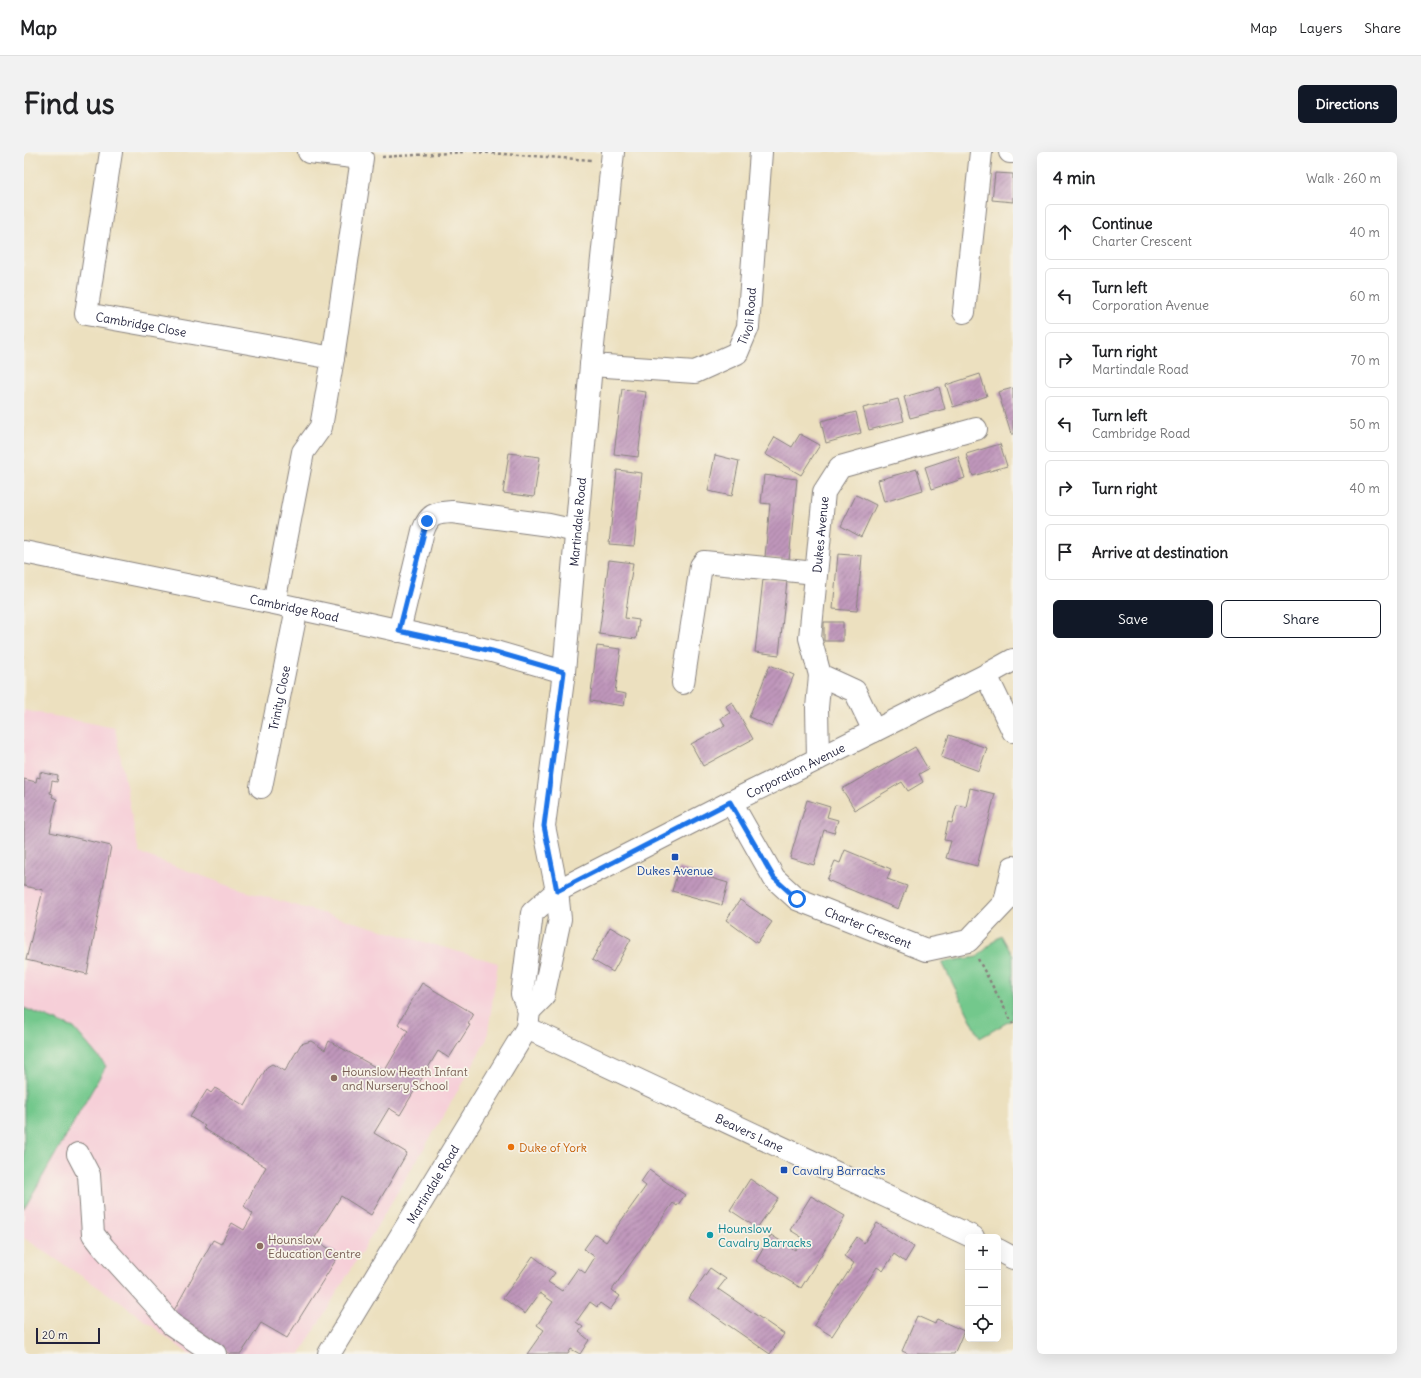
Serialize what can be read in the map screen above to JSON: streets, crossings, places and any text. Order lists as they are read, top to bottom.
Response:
{
  "streets": {
    "street": [
      "Tivoli Road",
      "Cambridge Close",
      "Martindale Road",
      "Dukes Avenue",
      "Cambridge Road",
      "Trinity Close",
      "Corporation Avenue",
      "Charter Crescent",
      "Beavers Lane"
    ]
  },
  "crossings": [
    ["Tivoli Road", "Martindale Road"],
    ["Martindale Road", "Cambridge Road"],
    ["Martindale Road", "Corporation Avenue"],
    ["Martindale Road", "Beavers Lane"],
    ["Dukes Avenue", "Corporation Avenue"],
    ["Cambridge Road", "Trinity Close"],
    ["Corporation Avenue", "Charter Crescent"]
  ],
  "places": {
    "transit": ["Dukes Avenue", "Cavalry Barracks"],
    "other": [
      "Hounslow Heath Infant and Nursery School",
      "Duke of York",
      "Hounslow Cavalry Barracks",
      "Hounslow Education Centre"
    ]
  },
  "scale_bar": "20 m",
  "page": {
    "header": "Map",
    "nav": ["Map", "Layers", "Share"],
    "buttons": [
      "Directions",
      ["Save", "Share"]
    ],
    "title": "Find us",
    "heading": ["4 min", "Walk · 260 m"],
    "list": [
      ["Continue", "Charter Crescent", "40 m"],
      ["Turn left", "Corporation Avenue", "60 m"],
      ["Turn right", "Martindale Road", "70 m"],
      ["Turn left", "Cambridge Road", "50 m"],
      ["Turn right", "40 m"],
      "Arrive at destination"
    ],
    "map_buttons": ["+", "−"],
    "scale": "20 m"
  }
}
